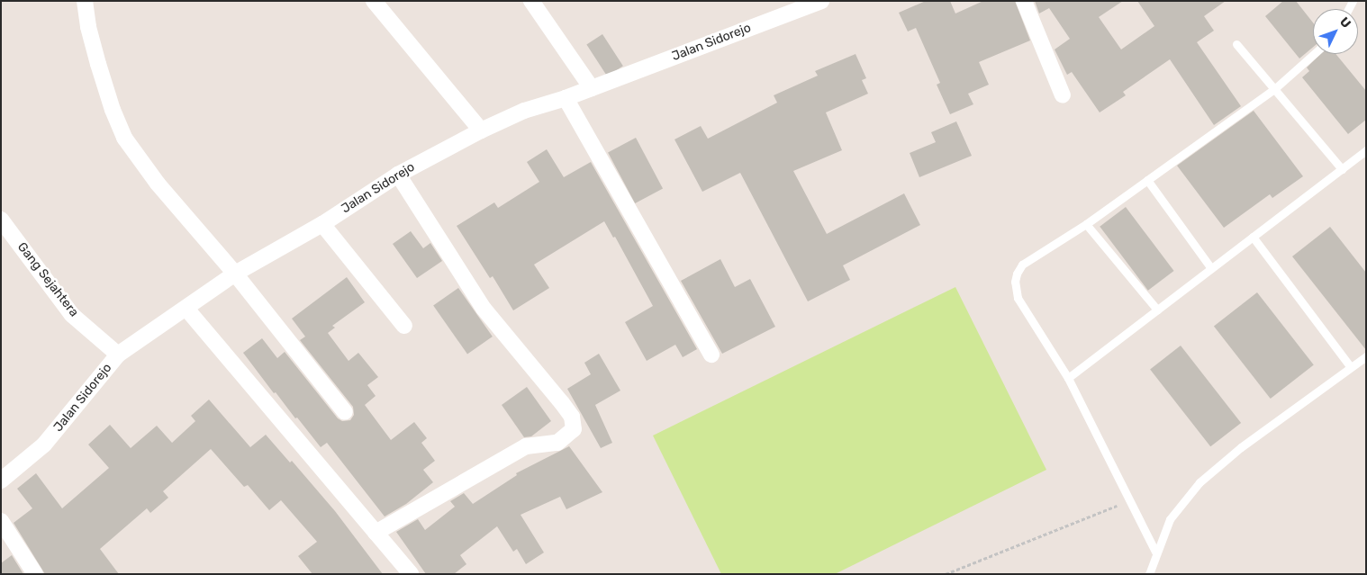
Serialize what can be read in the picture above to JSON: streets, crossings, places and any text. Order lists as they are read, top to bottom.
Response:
{
  "streets": {
    "street": ["Jalan Sidorejo", "Gang Sejahtera"]
  },
  "crossings": [
    ["Jalan Sidorejo", "Gang Sejahtera"]
  ],
  "north": "top right"
}
